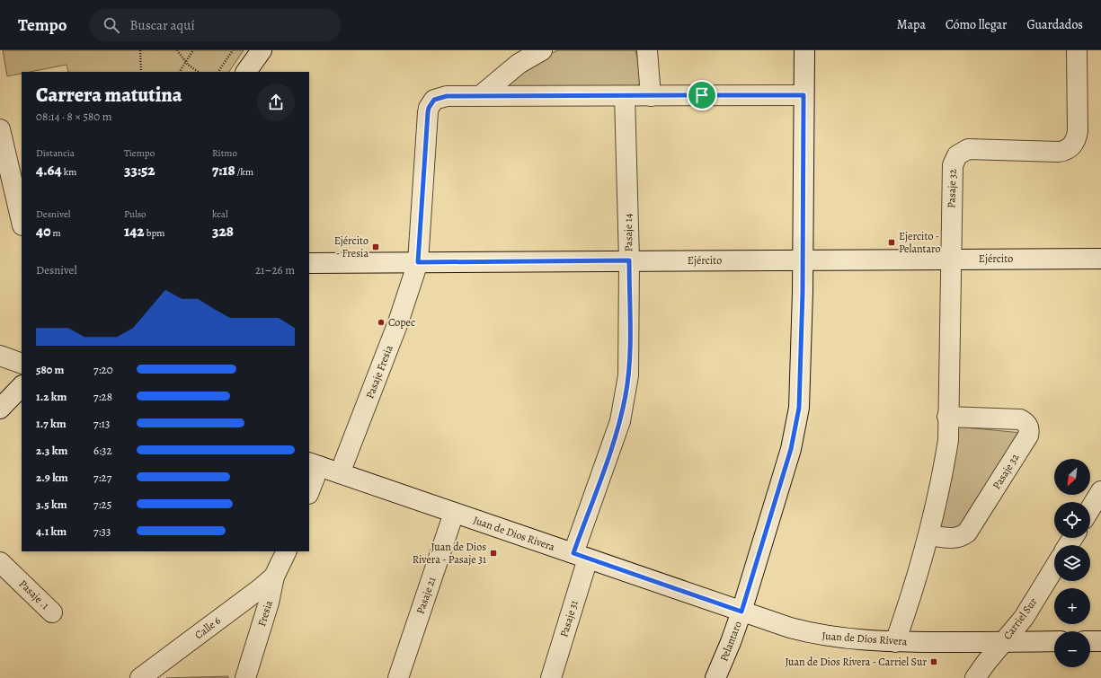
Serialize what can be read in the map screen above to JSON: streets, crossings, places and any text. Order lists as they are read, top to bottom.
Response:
{
  "streets": {
    "street": [
      "Pasaje 32",
      "Pasaje 14",
      "Ejército",
      "Pasaje Fresia",
      "Juan de Dios Rivera",
      "Pasaje .1",
      "Pasaje 21",
      "Fresia",
      "Pasaje 31",
      "Carriel Sur",
      "Calle 6",
      "Pelantaro"
    ]
  },
  "crossings": [
    ["Pasaje 32", "Ejército"],
    ["Pasaje 32", "Juan de Dios Rivera"],
    ["Pasaje 14", "Ejército"],
    ["Pasaje 14", "Juan de Dios Rivera"],
    ["Pasaje 14", "Pasaje 31"],
    ["Ejército", "Pasaje Fresia"],
    ["Ejército", "Pelantaro"],
    ["Pasaje Fresia", "Juan de Dios Rivera"],
    ["Juan de Dios Rivera", "Pasaje 21"],
    ["Juan de Dios Rivera", "Pasaje 31"],
    ["Juan de Dios Rivera", "Carriel Sur"],
    ["Juan de Dios Rivera", "Pelantaro"],
    ["Fresia", "Calle 6"]
  ],
  "places": {
    "transit": [
      "Ejercito - Pelantaro",
      "Ejército - Fresia",
      "Juan de Dios Rivera - Pasaje 31",
      "Juan de Dios Rivera - Carriel Sur"
    ],
    "other": ["Copec"]
  },
  "north": "bottom left",
  "page": {
    "header": "Tempo",
    "search": "Buscar aquí",
    "nav": ["Mapa", "Cómo llegar", "Guardados"],
    "heading": ["Carrera matutina", "08:14 · 8 × 580 m"],
    "stats": [
      ["Distancia", "4.64 km"],
      ["Tiempo", "33:52"],
      ["Ritmo", "7:18 /km"],
      ["Desnivel", "40 m"],
      ["Pulso", "142 bpm"],
      ["kcal", "328"]
    ],
    "chart": ["Desnivel", "21–26 m"],
    "list": [
      {
        "name": "580 m",
        "note": "7:20"
      },
      {
        "name": "1.2 km",
        "note": "7:28"
      },
      {
        "name": "1.7 km",
        "note": "7:13"
      },
      {
        "name": "2.3 km",
        "note": "6:32"
      },
      {
        "name": "2.9 km",
        "note": "7:27"
      },
      {
        "name": "3.5 km",
        "note": "7:25"
      },
      {
        "name": "4.1 km",
        "note": "7:33"
      }
    ],
    "map_buttons": ["+", "−"]
  }
}
